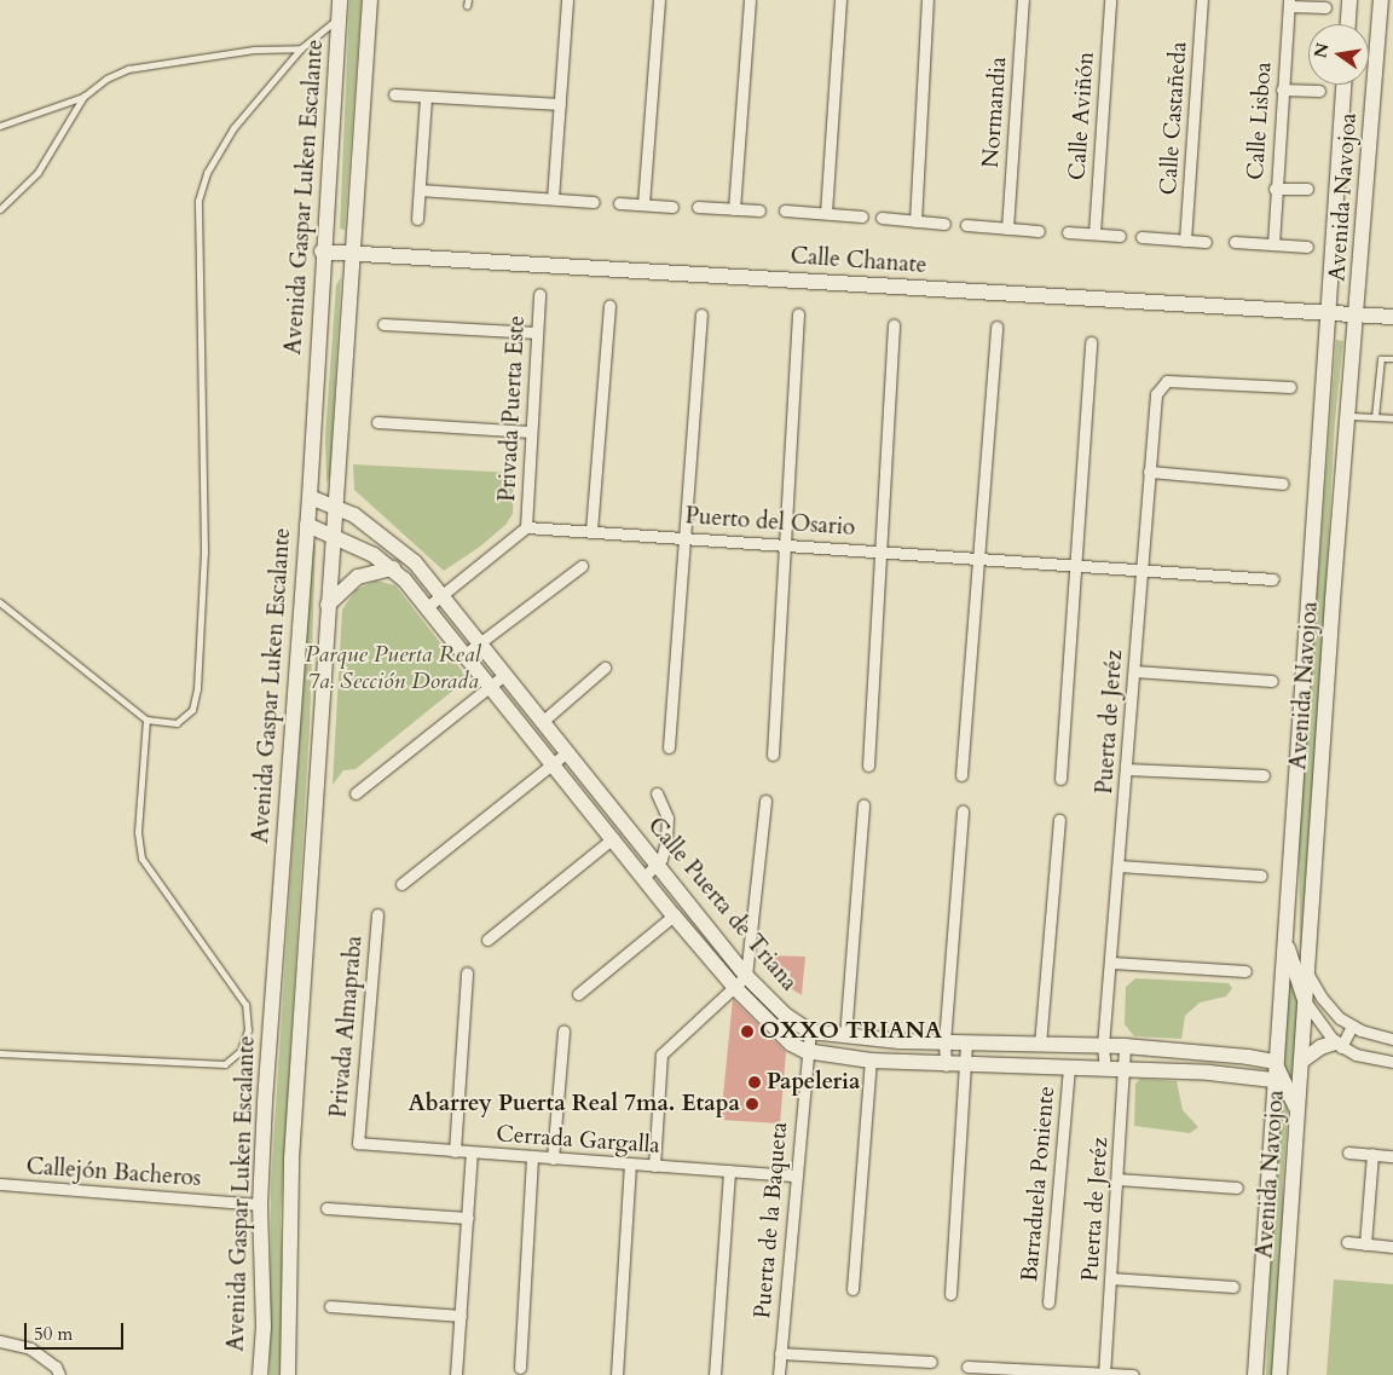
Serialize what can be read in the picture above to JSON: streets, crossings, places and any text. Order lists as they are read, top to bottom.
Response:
{
  "streets": {
    "street": [
      "Normandia",
      "Calle Aviñón",
      "Calle Castañeda",
      "Calle Lisboa",
      "Avenida Gaspar Luken Escalante",
      "Avenida Navojoa",
      "Calle Chanate",
      "Privada Puerta Este",
      "Puerto del Osario",
      "Puerta de Jeréz",
      "Calle Puerta de Triana",
      "Privada Almapraba",
      "Cerrada Gargalla",
      "Callejón Bacheros",
      "Barraduela Poniente",
      "Puerta de la Baqueta"
    ]
  },
  "crossings": [
    ["Avenida Gaspar Luken Escalante", "Calle Chanate"],
    ["Avenida Gaspar Luken Escalante", "Calle Puerta de Triana"],
    ["Avenida Gaspar Luken Escalante", "Callejón Bacheros"],
    ["Avenida Navojoa", "Calle Chanate"],
    ["Avenida Navojoa", "Calle Puerta de Triana"],
    ["Privada Puerta Este", "Puerto del Osario"],
    ["Puerto del Osario", "Puerta de Jeréz"],
    ["Puerta de Jeréz", "Calle Puerta de Triana"],
    ["Calle Puerta de Triana", "Barraduela Poniente"],
    ["Calle Puerta de Triana", "Puerta de la Baqueta"],
    ["Privada Almapraba", "Cerrada Gargalla"],
    ["Cerrada Gargalla", "Puerta de la Baqueta"]
  ],
  "parks": ["Parque Puerta Real 7a. Sección Dorada"],
  "places": ["OXXO TRIANA", "Papeleria", "Abarrey Puerta Real 7ma. Etapa"],
  "scale_bar": "50 m",
  "north": "left"
}
